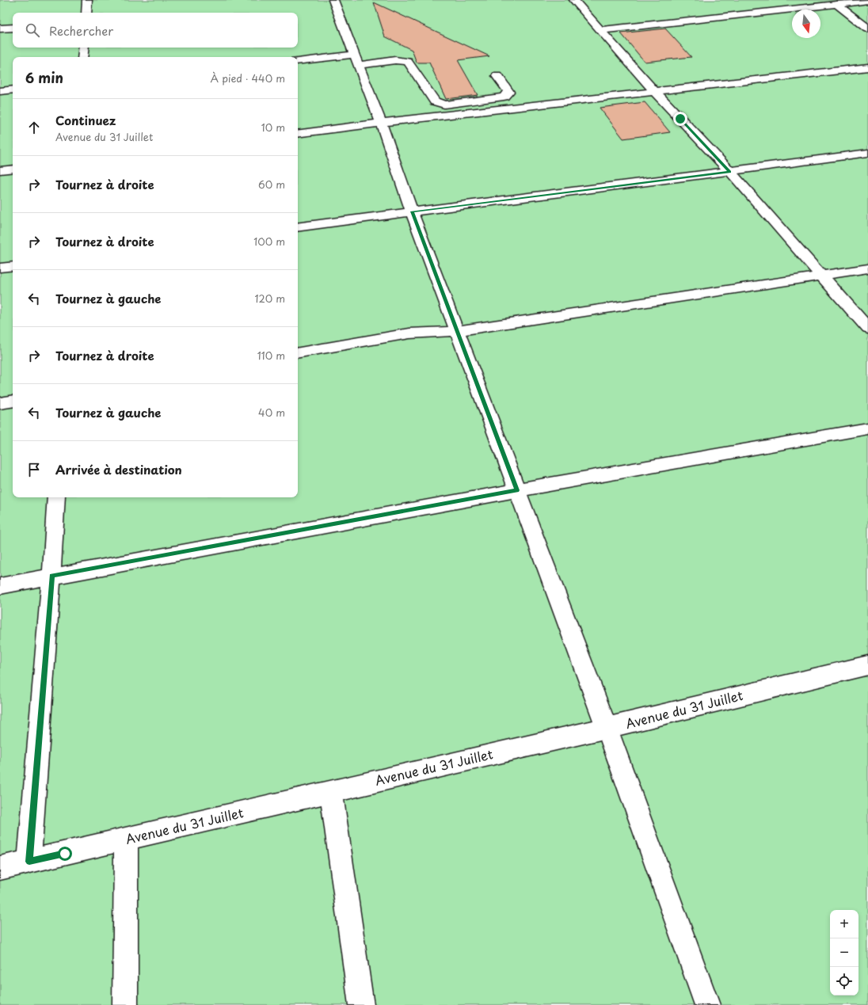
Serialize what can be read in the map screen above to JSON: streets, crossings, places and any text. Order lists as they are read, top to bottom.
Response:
{
  "streets": {
    "street": ["Avenue du 31 Juillet"]
  },
  "north": "bottom",
  "page": {
    "search": "Rechercher",
    "heading": ["6 min", "À pied · 440 m"],
    "list": [
      ["Continuez", "Avenue du 31 Juillet", "10 m"],
      ["Tournez à droite", "60 m"],
      ["Tournez à droite", "100 m"],
      ["Tournez à gauche", "120 m"],
      ["Tournez à droite", "110 m"],
      ["Tournez à gauche", "40 m"],
      "Arrivée à destination"
    ],
    "map_buttons": ["+", "−"]
  }
}
